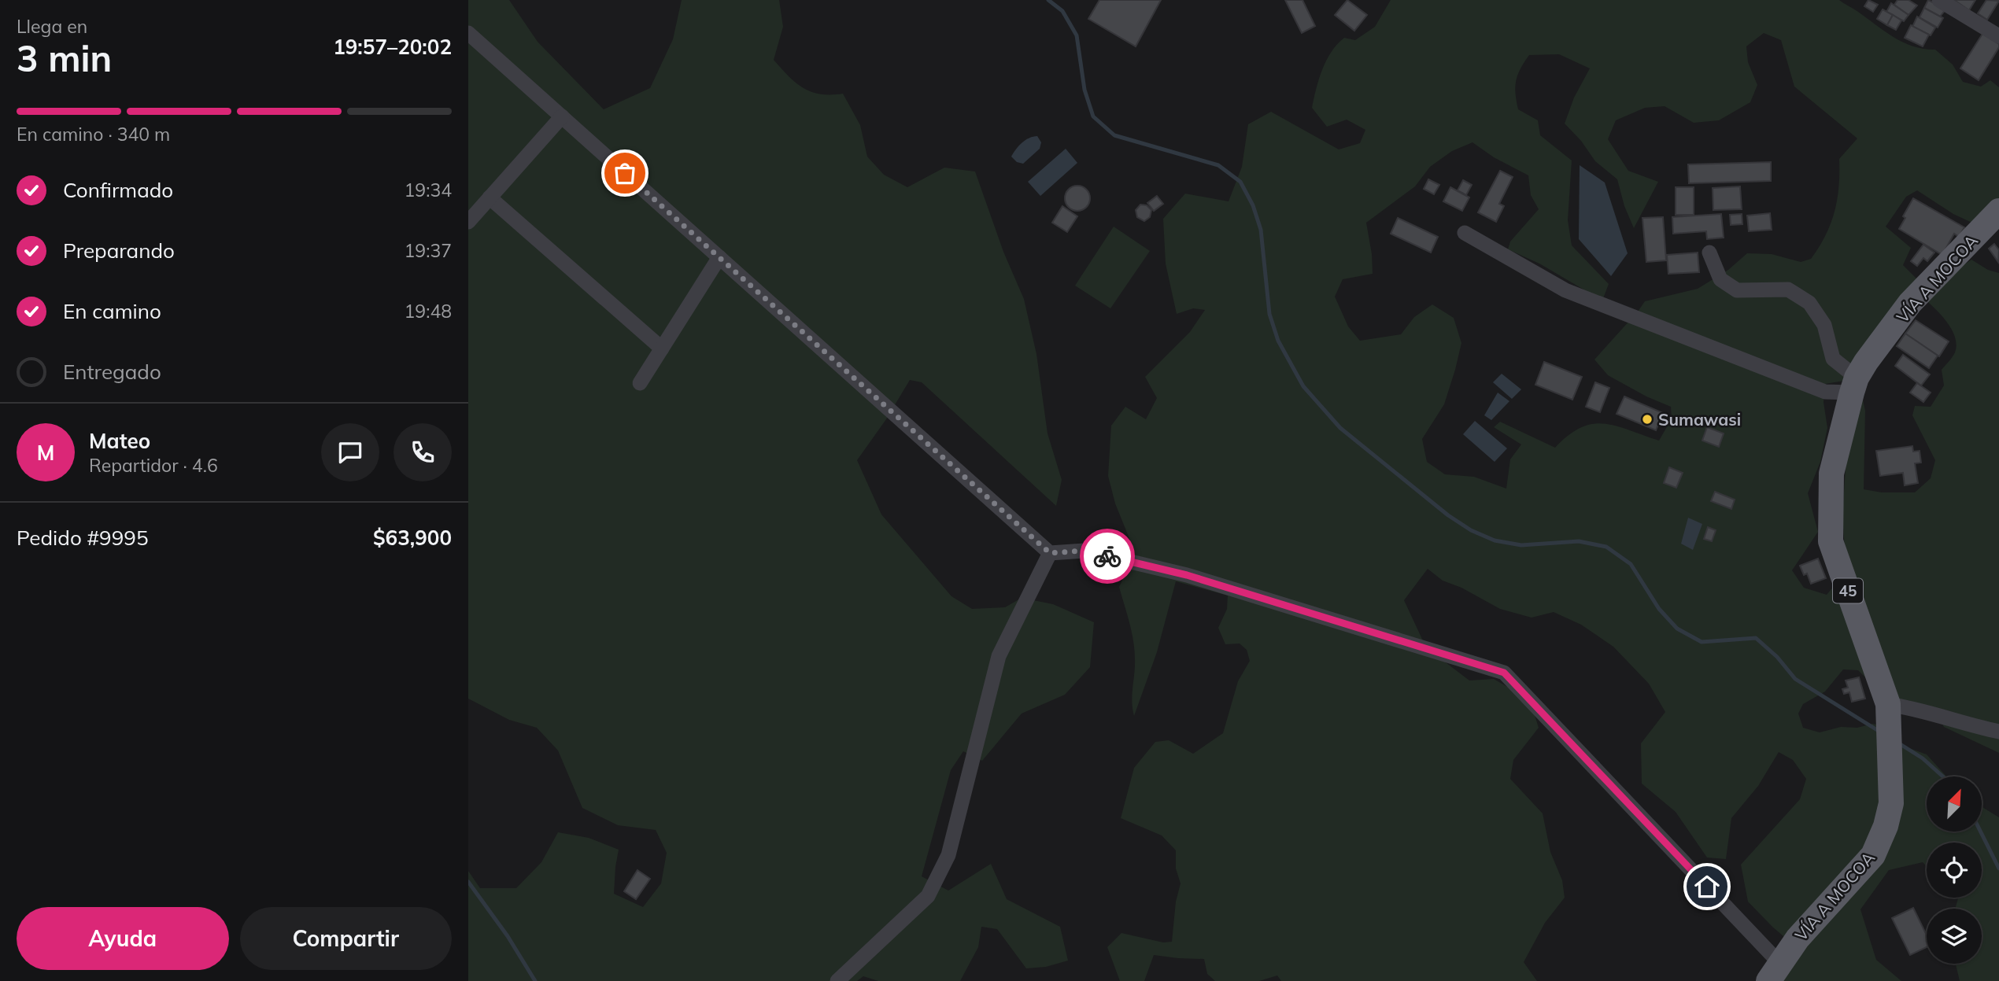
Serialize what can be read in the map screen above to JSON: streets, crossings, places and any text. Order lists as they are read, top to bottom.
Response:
{
  "streets": {
    "main road": ["VÍA A MOCOA", "45"]
  },
  "places": ["Sumawasi"],
  "north": "top right",
  "page": {
    "heading": ["3 min", "Llega en", "19:57–20:02"],
    "panel": [
      "Mateo",
      "Repartidor · 4.6",
      "Pedido #9995",
      "$63,900"
    ],
    "bar": "En camino · 340 m",
    "list": [
      ["Confirmado", "19:34"],
      ["Preparando", "19:37"],
      ["En camino", "19:48"],
      "Entregado"
    ],
    "round": "M",
    "buttons": ["Ayuda", "Compartir"]
  }
}
